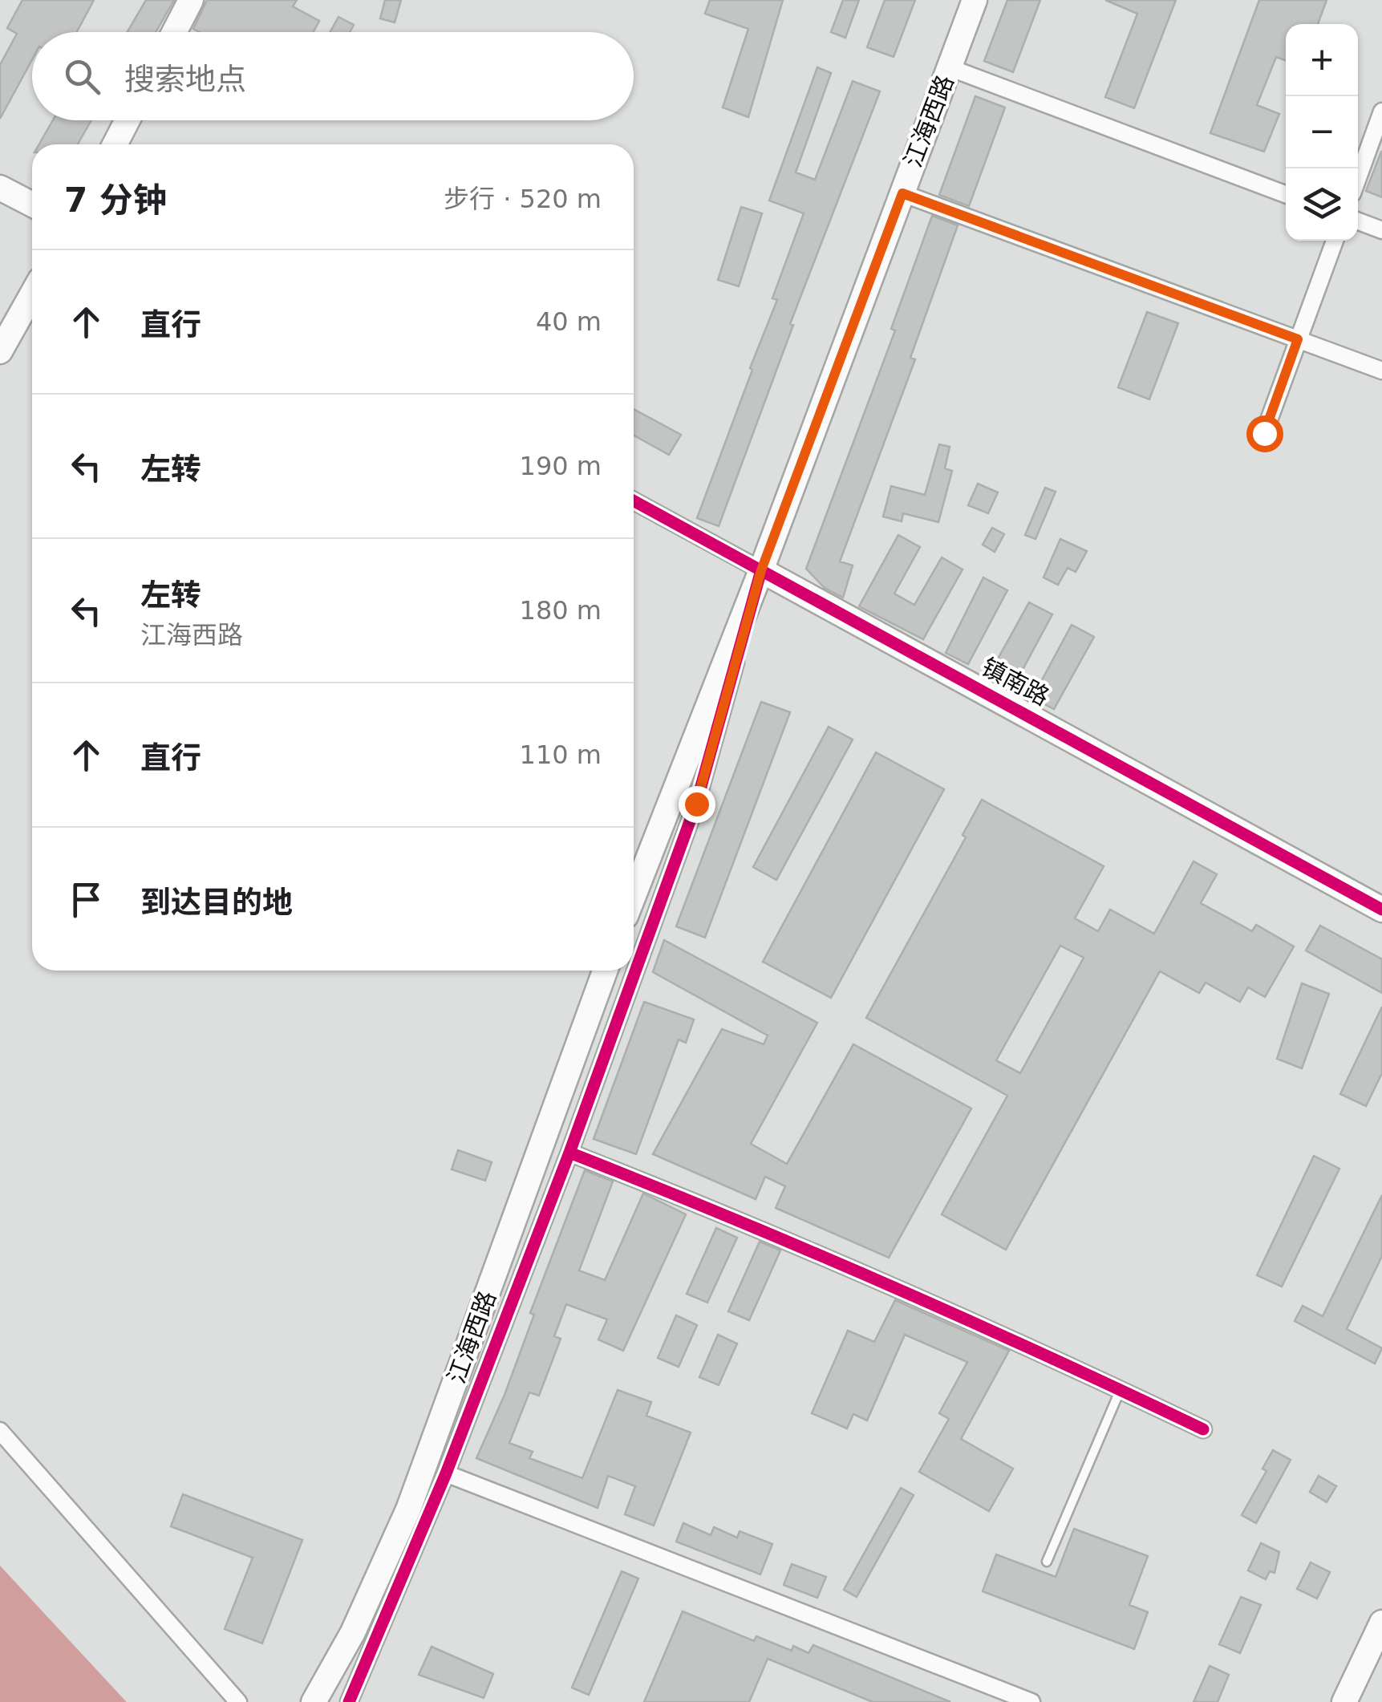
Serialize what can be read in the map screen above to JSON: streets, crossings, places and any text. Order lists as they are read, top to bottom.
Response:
{
  "streets": {
    "main road": ["江海西路", "镇南路"]
  },
  "crossings": [
    ["江海西路", "镇南路"]
  ],
  "page": {
    "map_buttons": ["+", "−"],
    "search": "搜索地点",
    "heading": ["7 分钟", "步行 · 520 m"],
    "list": [
      ["直行", "40 m"],
      ["左转", "190 m"],
      ["左转", "江海西路", "180 m"],
      ["直行", "110 m"],
      "到达目的地"
    ]
  }
}
